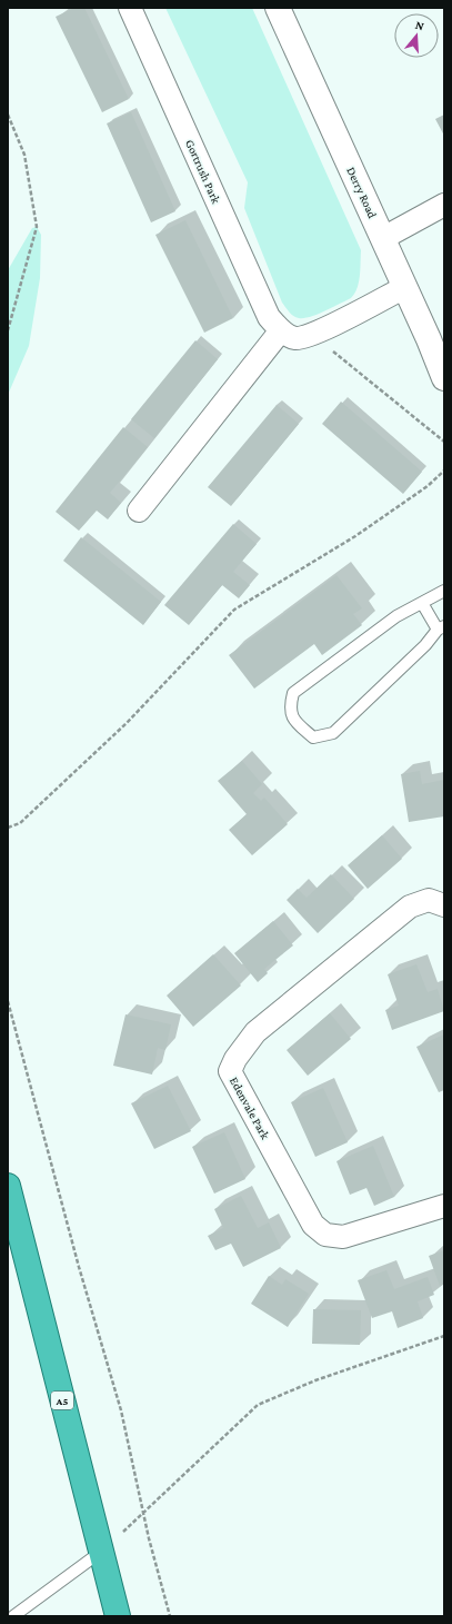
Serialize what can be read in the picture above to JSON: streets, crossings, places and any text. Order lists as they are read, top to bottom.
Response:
{
  "streets": {
    "highway": ["A5"],
    "main road": ["Derry Road"],
    "street": ["Gortrush Park", "Edenvale Park"]
  },
  "north": "top"
}
